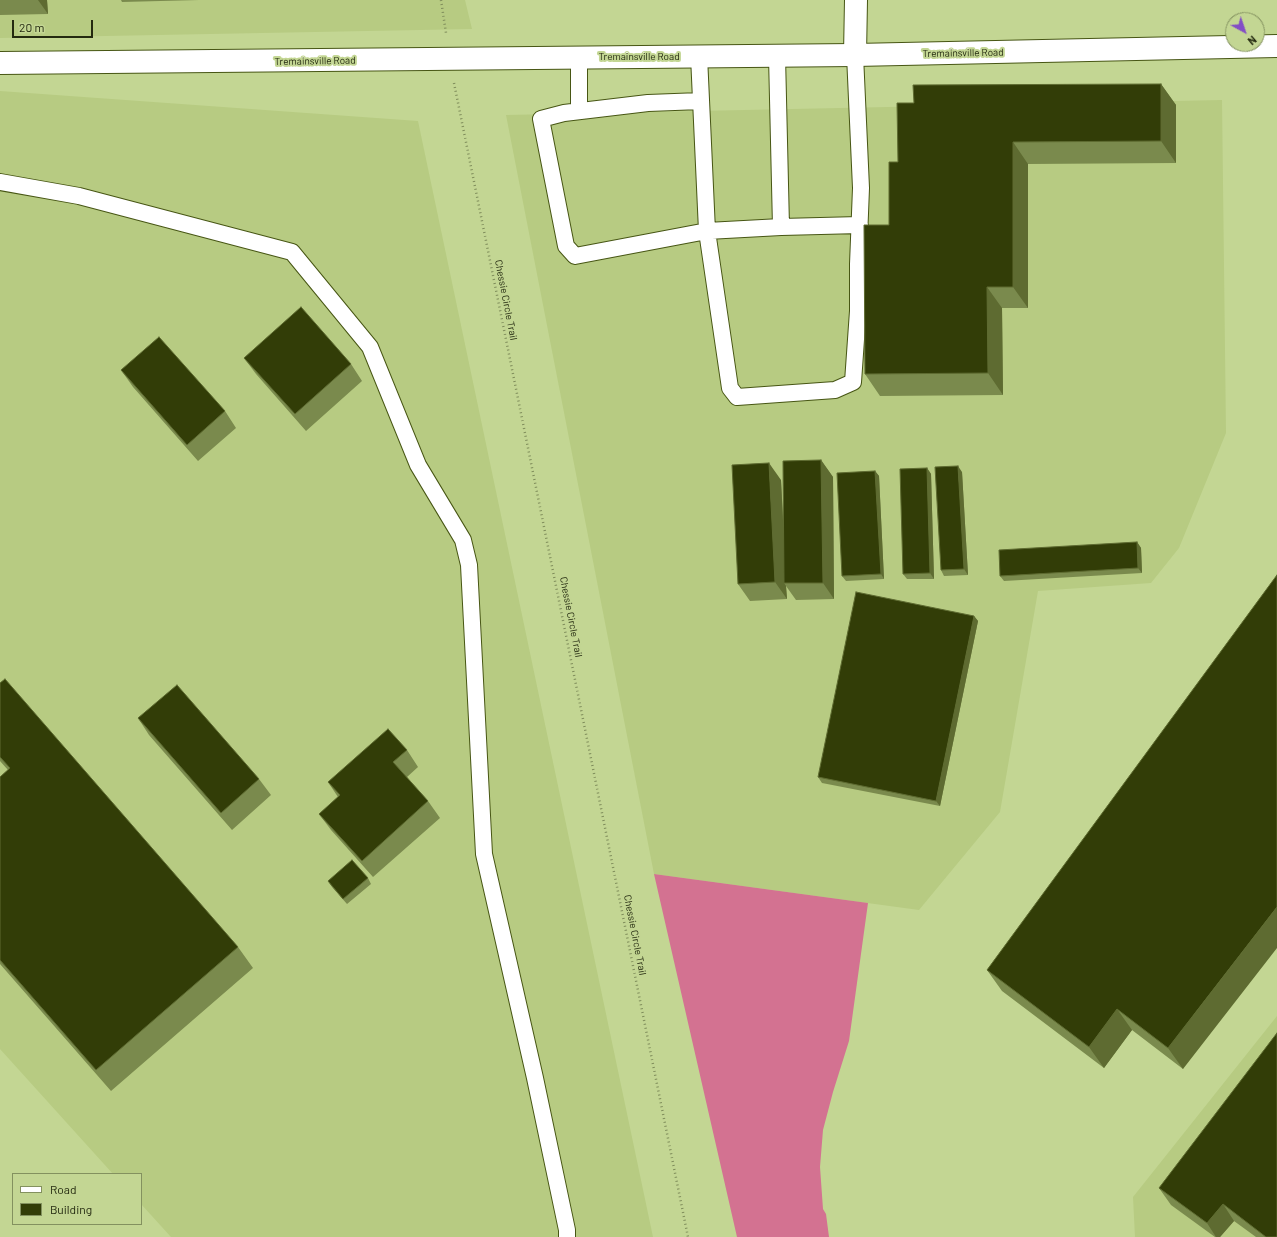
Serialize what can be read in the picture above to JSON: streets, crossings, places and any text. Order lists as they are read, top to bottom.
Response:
{
  "streets": {
    "street": ["Tremainsville Road"],
    "path": ["Chessie Circle Trail"]
  },
  "crossings": [
    ["Tremainsville Road", "Chessie Circle Trail"]
  ],
  "legend": ["Road", "Building"],
  "scale_bar": "20 m",
  "north": "bottom right"
}
